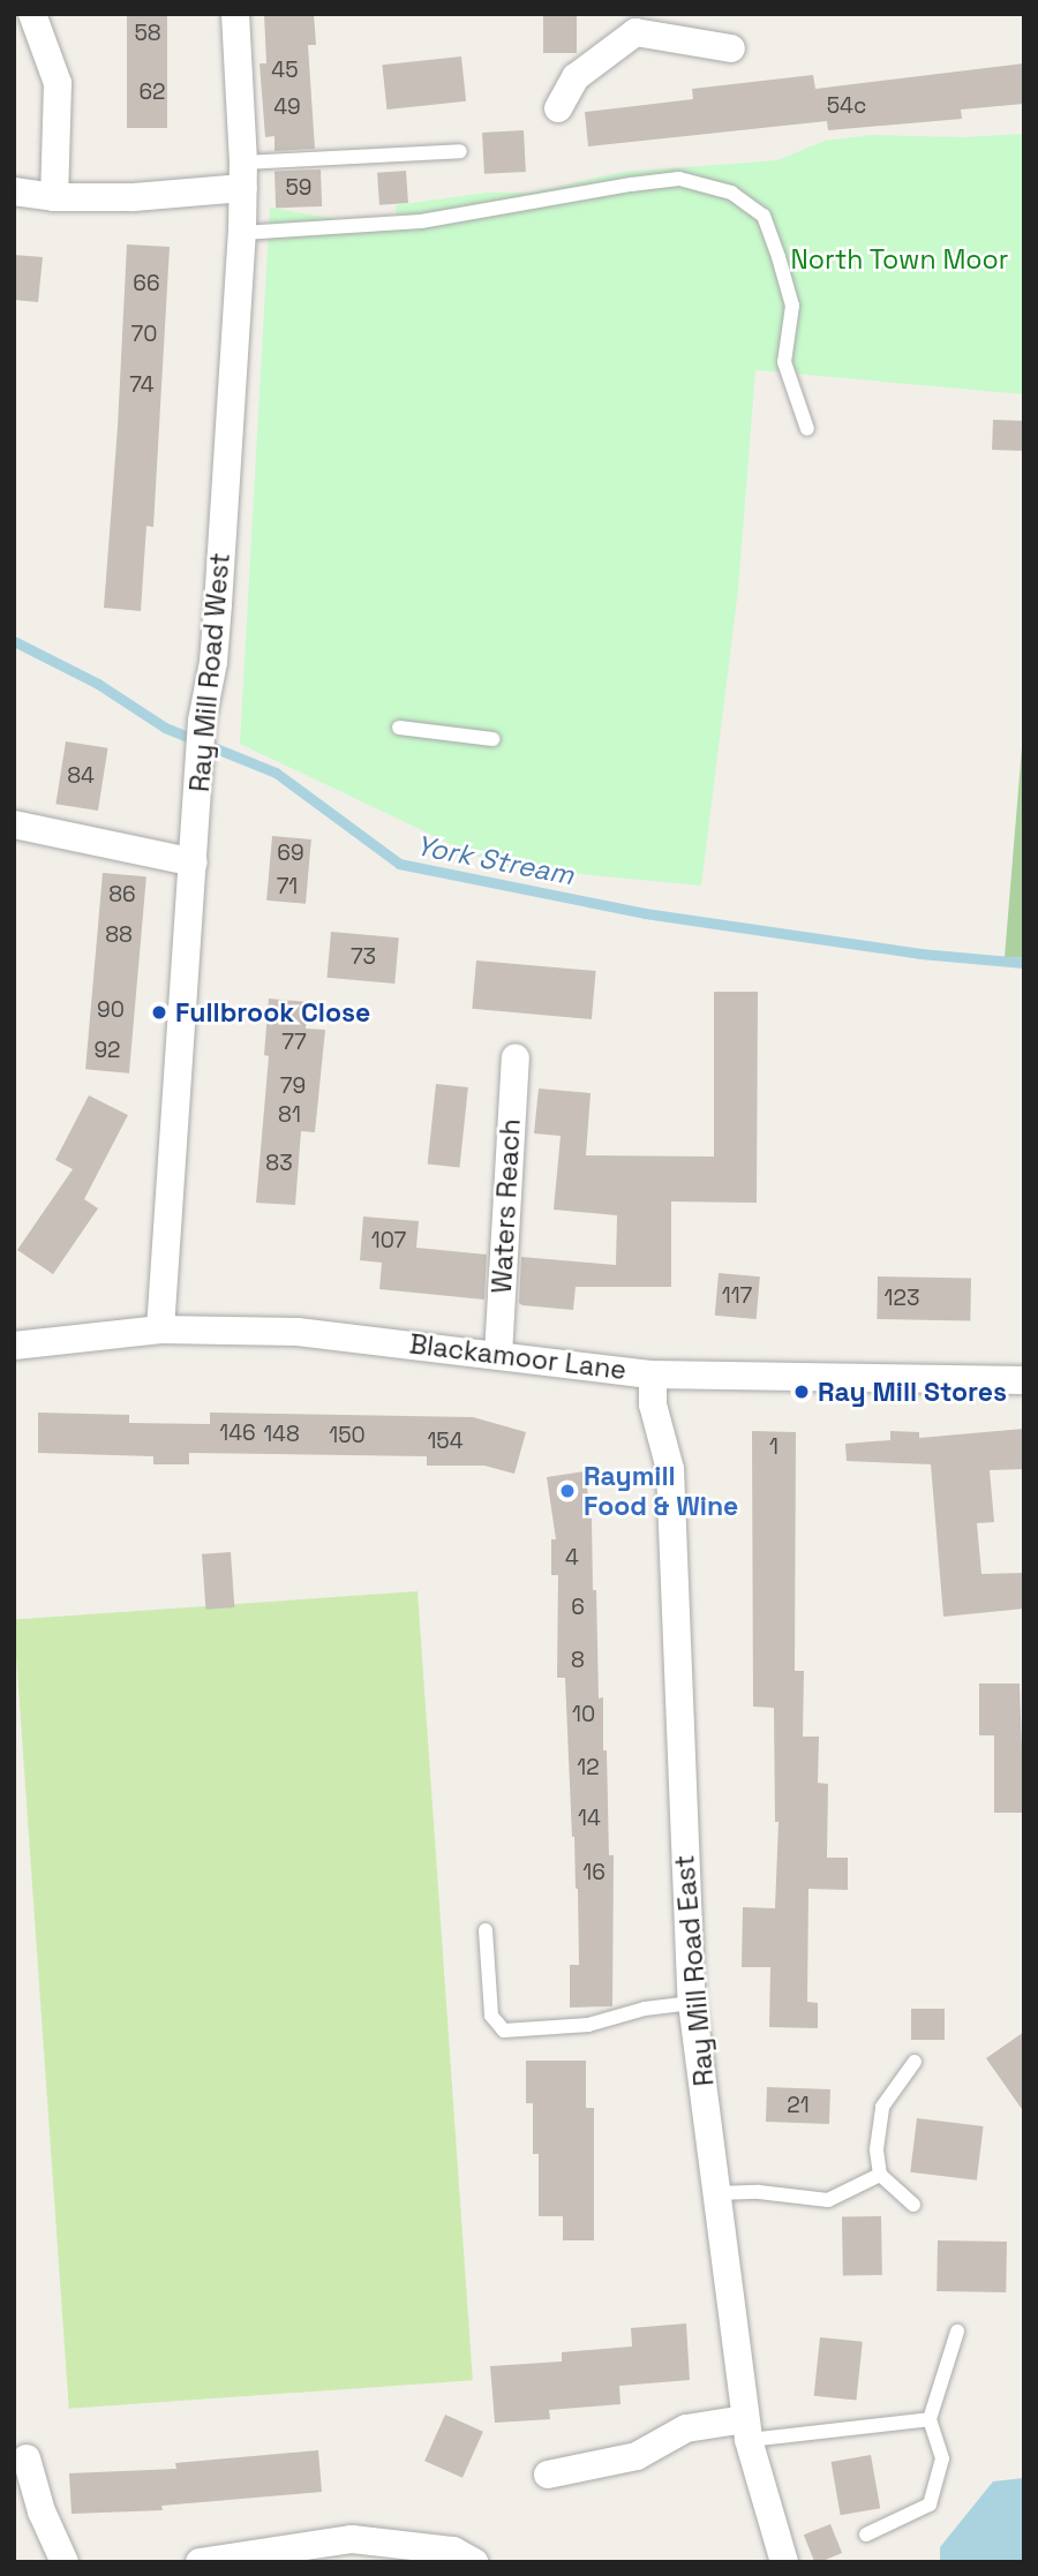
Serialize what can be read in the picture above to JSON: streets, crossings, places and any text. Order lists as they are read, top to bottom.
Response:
{
  "streets": {
    "street": [
      "Ray Mill Road West",
      "Waters Reach",
      "Blackamoor Lane",
      "Ray Mill Road East"
    ]
  },
  "crossings": [
    ["Ray Mill Road West", "Blackamoor Lane"],
    ["Waters Reach", "Blackamoor Lane"],
    ["Blackamoor Lane", "Ray Mill Road East"]
  ],
  "water": ["York Stream"],
  "parks": ["North Town Moor"],
  "places": ["Fullbrook Close", "Ray Mill Stores", "Raymill Food & Wine"],
  "house_numbers": [
    "58",
    "45",
    "62",
    "54c",
    "49",
    "59",
    "66",
    "70",
    "74",
    "84",
    "69",
    "71",
    "86",
    "88",
    "73",
    "90",
    "77",
    "92",
    "79",
    "81",
    "83",
    "107",
    "117",
    "123",
    "146",
    "148",
    "150",
    "154",
    "1",
    "4",
    "6",
    "8",
    "10",
    "12",
    "14",
    "16",
    "21"
  ]
}
